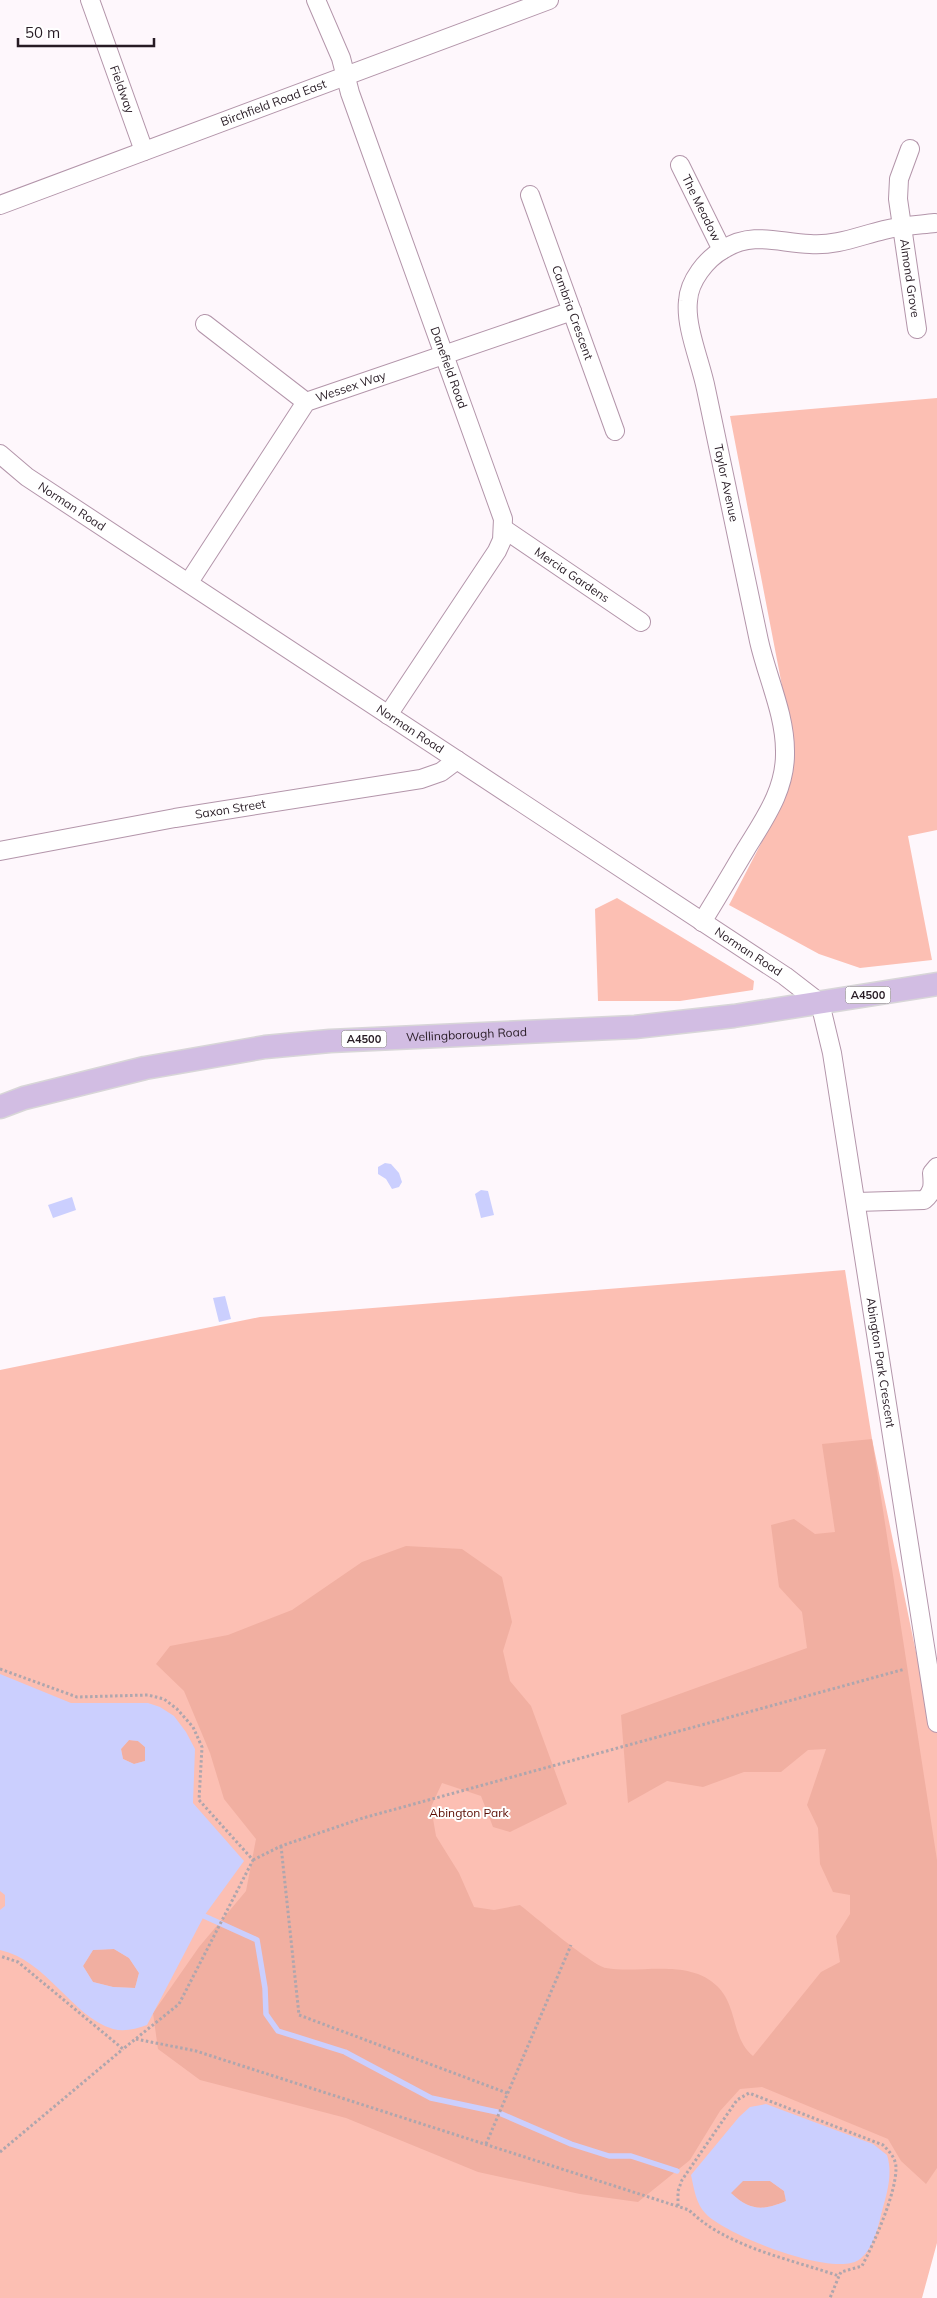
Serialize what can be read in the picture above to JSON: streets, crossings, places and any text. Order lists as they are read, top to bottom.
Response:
{
  "streets": {
    "main road": ["A4500", "Wellingborough Road"],
    "street": [
      "Fieldway",
      "Birchfield Road East",
      "The Meadow",
      "Almond Grove",
      "Cambria Crescent",
      "Danefield Road",
      "Wessex Way",
      "Taylor Avenue",
      "Norman Road",
      "Mercia Gardens",
      "Saxon Street",
      "Abington Park Crescent"
    ]
  },
  "crossings": [
    ["Fieldway", "Birchfield Road East"],
    ["Birchfield Road East", "Danefield Road"],
    ["The Meadow", "Taylor Avenue"],
    ["Almond Grove", "Taylor Avenue"],
    ["Cambria Crescent", "Wessex Way"],
    ["Danefield Road", "Wessex Way"],
    ["Danefield Road", "Mercia Gardens"],
    ["Wessex Way", "Norman Road"],
    ["Taylor Avenue", "Norman Road"],
    ["Norman Road", "Saxon Street"],
    ["Norman Road", "Wellingborough Road"],
    ["Norman Road", "Abington Park Crescent"],
    ["Wellingborough Road", "Abington Park Crescent"]
  ],
  "parks": ["Abington Park"],
  "scale_bar": "50 m"
}
